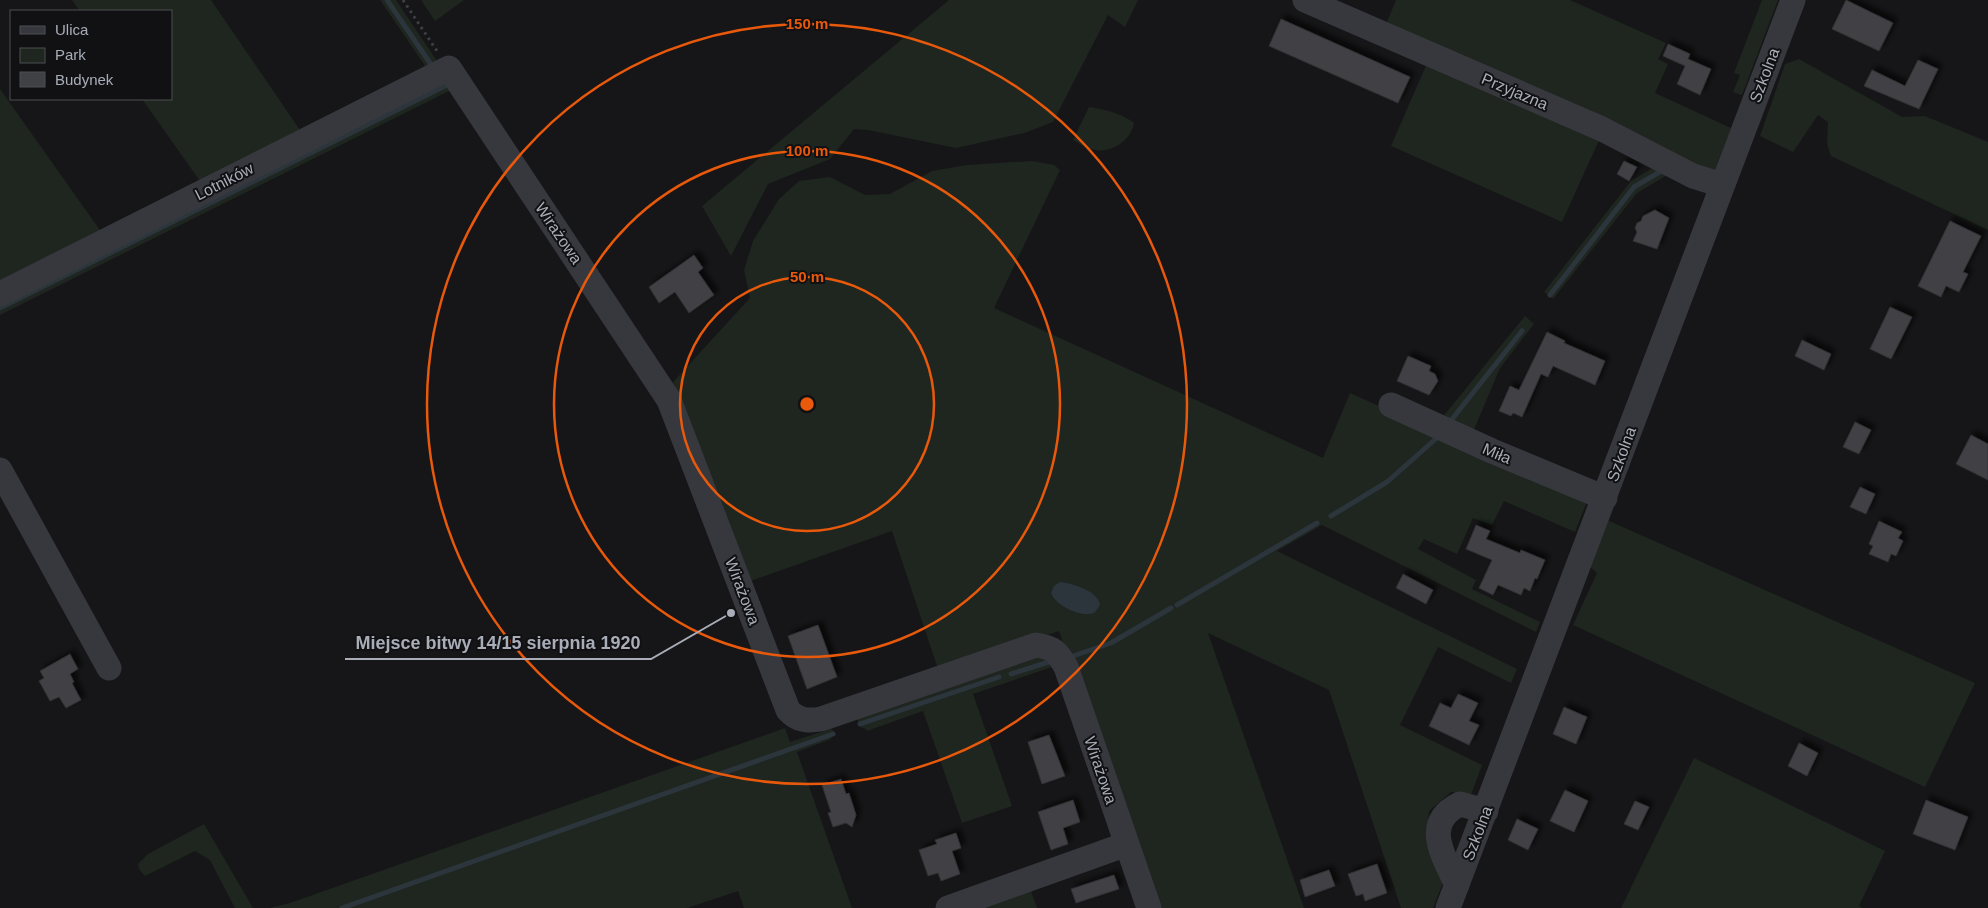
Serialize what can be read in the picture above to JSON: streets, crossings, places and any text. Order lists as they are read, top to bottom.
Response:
{
  "streets": {
    "street": [
      "Szkolna",
      "Przyjazna",
      "Lotników",
      "Wirażowa",
      "Miła"
    ]
  },
  "crossings": [
    ["Szkolna", "Przyjazna"],
    ["Szkolna", "Miła"],
    ["Lotników", "Wirażowa"]
  ],
  "places": ["Miejsce bitwy 14/15 sierpnia 1920"],
  "legend": ["Ulica", "Park", "Budynek"],
  "rings": ["150 m", "100 m", "50 m"]
}
